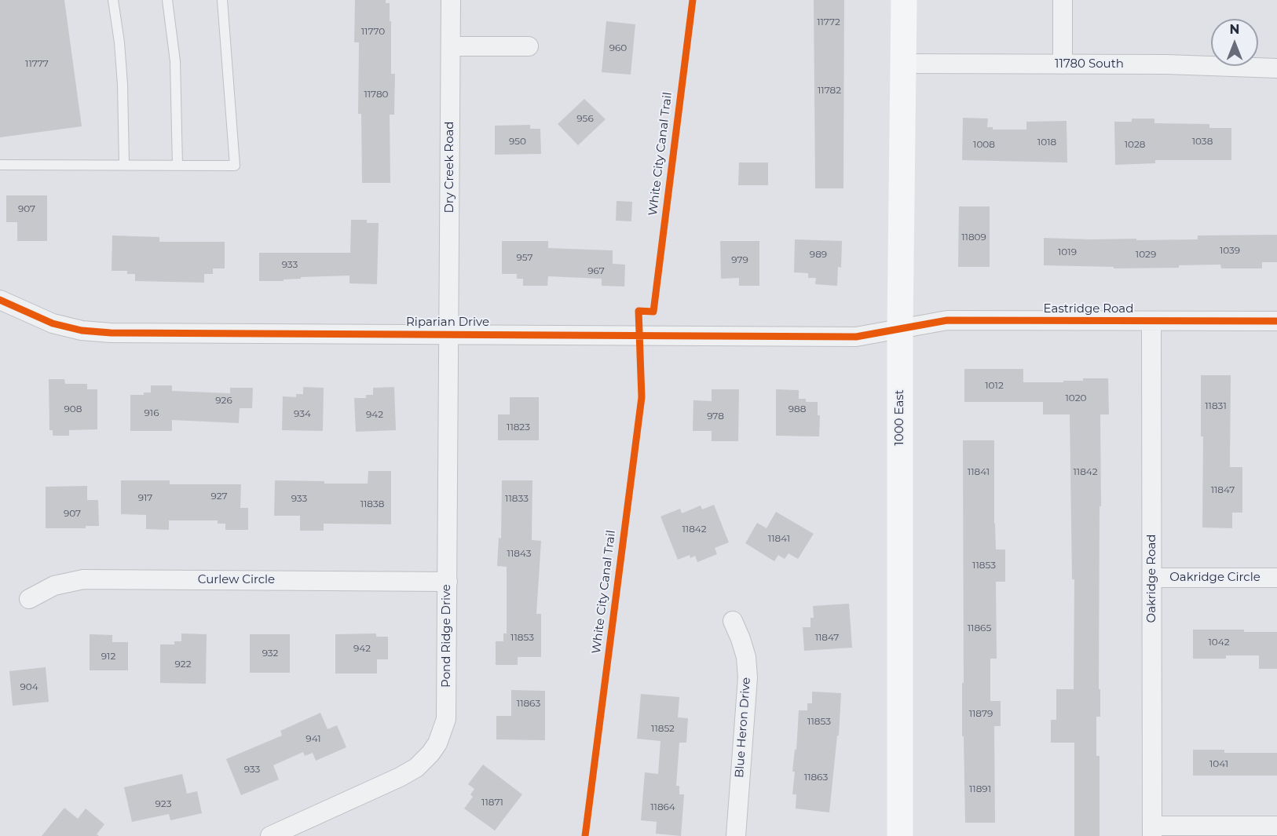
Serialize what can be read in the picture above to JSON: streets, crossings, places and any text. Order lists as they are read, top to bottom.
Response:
{
  "streets": {
    "street": [
      "11780 South",
      "Dry Creek Road",
      "Eastridge Road",
      "Riparian Drive",
      "1000 East",
      "Oakridge Circle",
      "Oakridge Road",
      "Curlew Circle",
      "Pond Ridge Drive",
      "Blue Heron Drive"
    ],
    "cycle path": ["White City Canal Trail"]
  },
  "crossings": [
    ["11780 South", "1000 East"],
    ["Dry Creek Road", "Riparian Drive"],
    ["Dry Creek Road", "Pond Ridge Drive"],
    ["Eastridge Road", "Riparian Drive"],
    ["Eastridge Road", "1000 East"],
    ["Eastridge Road", "Oakridge Road"],
    ["Riparian Drive", "1000 East"],
    ["Riparian Drive", "Pond Ridge Drive"],
    ["Oakridge Circle", "Oakridge Road"],
    ["Curlew Circle", "Pond Ridge Drive"]
  ],
  "house_numbers": [
    "11772",
    "11770",
    "960",
    "11777",
    "11782",
    "11780",
    "956",
    "950",
    "1038",
    "1018",
    "1008",
    "1028",
    "907",
    "11809",
    "1039",
    "1019",
    "989",
    "1029",
    "957",
    "979",
    "933",
    "967",
    "1012",
    "1020",
    "926",
    "11831",
    "908",
    "988",
    "916",
    "934",
    "942",
    "978",
    "11823",
    "11841",
    "11842",
    "11847",
    "927",
    "917",
    "933",
    "11833",
    "11838",
    "907",
    "11842",
    "11841",
    "11843",
    "11853",
    "11865",
    "11853",
    "11847",
    "1042",
    "942",
    "932",
    "912",
    "922",
    "904",
    "11863",
    "11879",
    "11853",
    "11852",
    "941",
    "1041",
    "933",
    "11863",
    "11891",
    "11871",
    "923",
    "11864"
  ],
  "north": "top"
}
